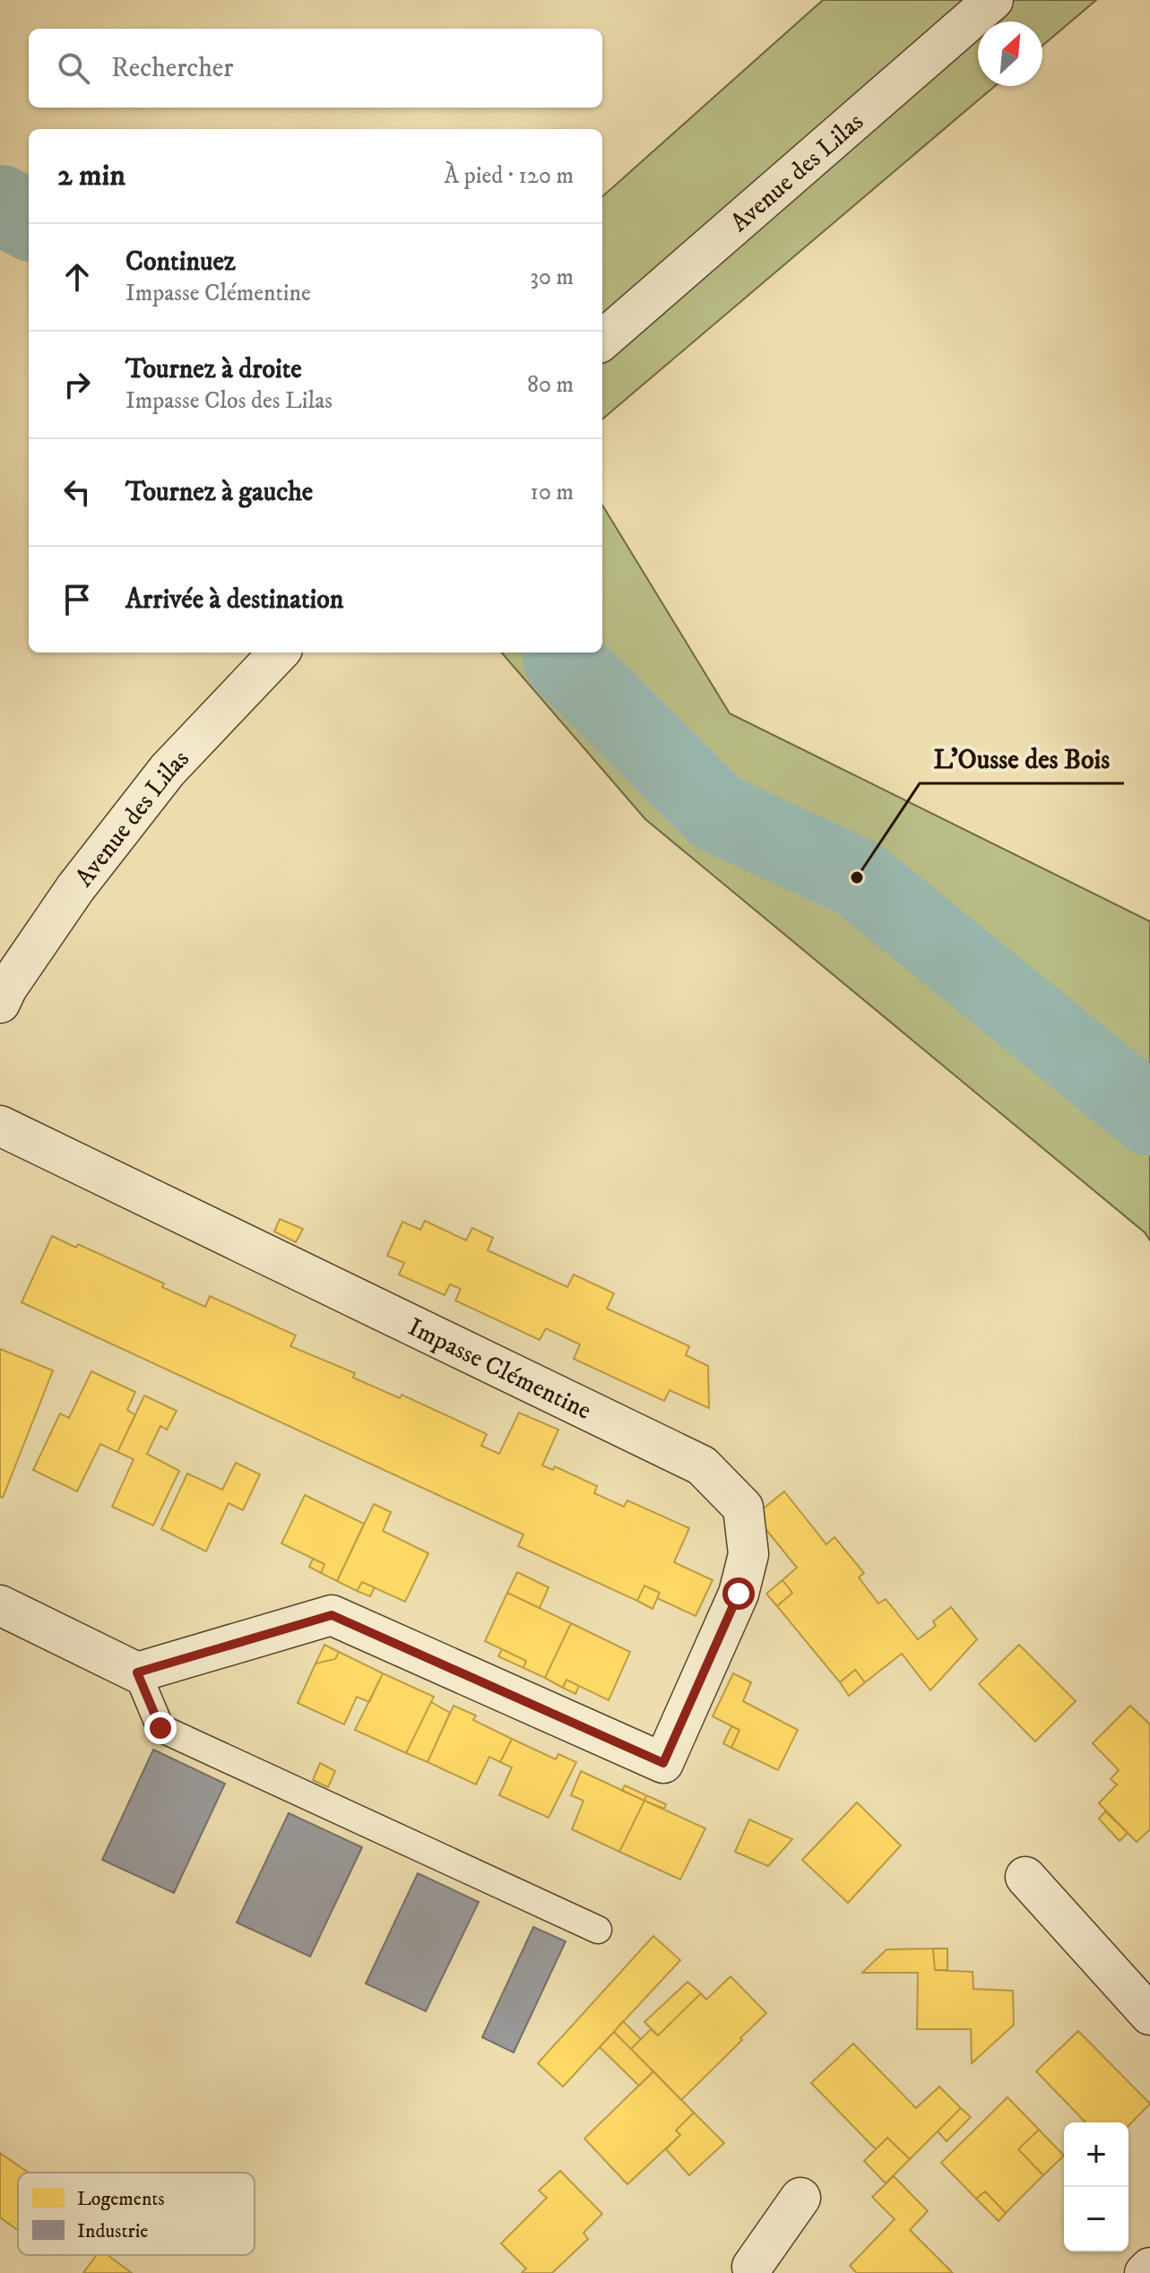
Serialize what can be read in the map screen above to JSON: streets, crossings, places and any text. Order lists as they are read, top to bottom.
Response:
{
  "streets": {
    "street": ["Avenue des Lilas", "Impasse Clémentine"]
  },
  "places": ["L'Ousse des Bois"],
  "legend": ["Logements", "Industrie"],
  "north": "top right",
  "page": {
    "search": "Rechercher",
    "heading": ["2 min", "À pied · 120 m"],
    "list": [
      ["Continuez", "Impasse Clémentine", "30 m"],
      ["Tournez à droite", "Impasse Clos des Lilas", "80 m"],
      ["Tournez à gauche", "10 m"],
      "Arrivée à destination"
    ],
    "map_buttons": ["+", "−"]
  }
}
